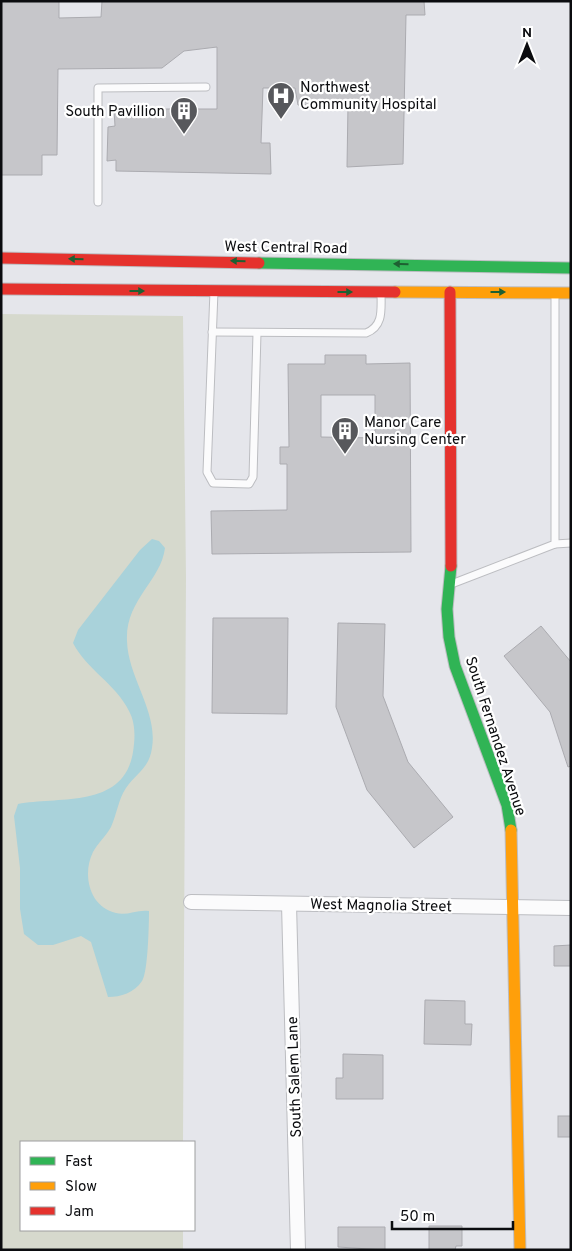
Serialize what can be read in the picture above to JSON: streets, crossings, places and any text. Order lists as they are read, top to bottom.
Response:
{
  "streets": {
    "main road": ["West Central Road", "South Fernandez Avenue"],
    "street": ["West Magnolia Street", "South Salem Lane"]
  },
  "crossings": [
    ["South Fernandez Avenue", "West Magnolia Street"],
    ["West Magnolia Street", "South Salem Lane"]
  ],
  "places": {
    "hospital": ["Northwest Community Hospital"],
    "building": ["South Pavillion", "Manor Care Nursing Center"]
  },
  "legend": ["Fast", "Slow", "Jam"],
  "scale_bar": "50 m",
  "north": "top"
}
